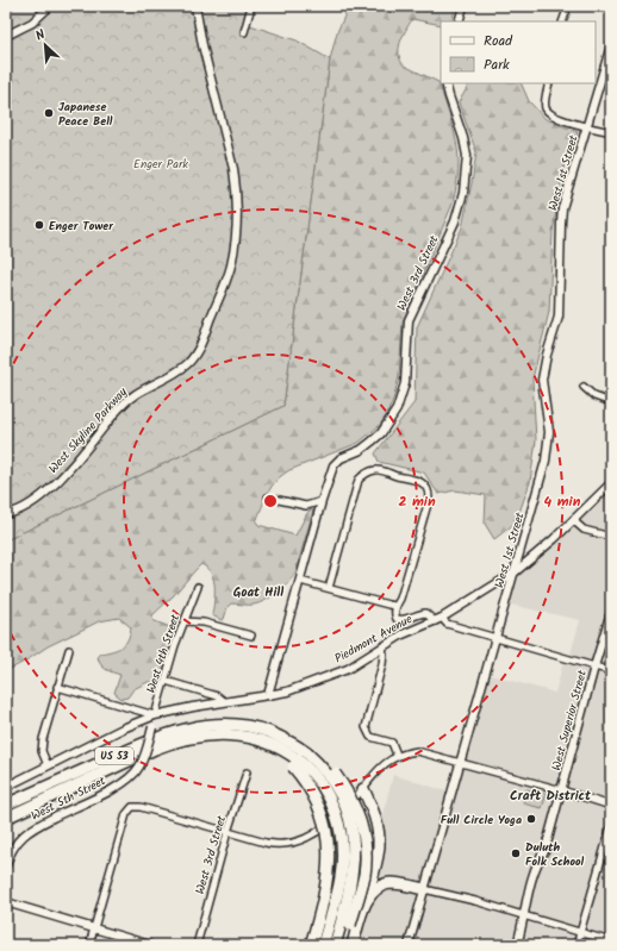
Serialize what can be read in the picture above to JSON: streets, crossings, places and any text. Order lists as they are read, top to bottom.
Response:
{
  "streets": {
    "highway": ["US 53"],
    "street": [
      "West 1st Street",
      "West 3rd Street",
      "West Skyline Parkway",
      "Piedmont Avenue",
      "West 4th Street",
      "West Superior Street",
      "West 5th Street"
    ]
  },
  "crossings": [
    ["West 1st Street", "Piedmont Avenue"],
    ["West 3rd Street", "Piedmont Avenue"],
    ["Piedmont Avenue", "West 4th Street"],
    ["West 4th Street", "West 5th Street"]
  ],
  "districts": ["Goat Hill", "Craft District"],
  "parks": ["Enger Park"],
  "places": [
    "Japanese Peace Bell",
    "Enger Tower",
    "Full Circle Yoga",
    "Duluth Folk School"
  ],
  "legend": ["Road", "Park"],
  "north": "top left",
  "rings": ["2 min", "4 min"]
}
